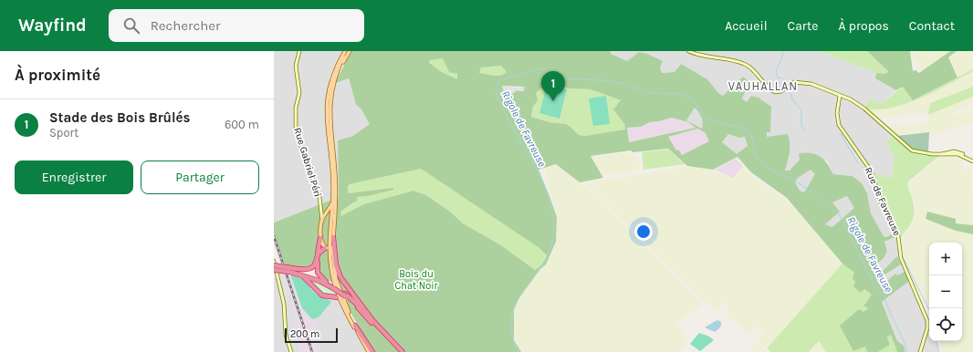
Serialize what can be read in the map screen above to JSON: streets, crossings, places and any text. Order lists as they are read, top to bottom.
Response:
{
  "streets": {
    "street": ["Rue Gabriel Péri", "Rue de Favreuse"]
  },
  "districts": ["VAUHALLAN"],
  "water": ["Rigole de Favreuse"],
  "parks": ["Bois du Chat Noir"],
  "scale_bar": "200 m",
  "page": {
    "header": "Wayfind",
    "search": "Rechercher",
    "nav": [
      "Accueil",
      "Carte",
      "À propos",
      "Contact"
    ],
    "heading": "À proximité",
    "pins": "1",
    "list": [
      {
        "mark": "1",
        "name": "Stade des Bois Brûlés",
        "note": "Sport",
        "value": "600 m"
      }
    ],
    "buttons": ["Enregistrer", "Partager"],
    "map_buttons": ["+", "−"],
    "scale": "200 m"
  }
}
